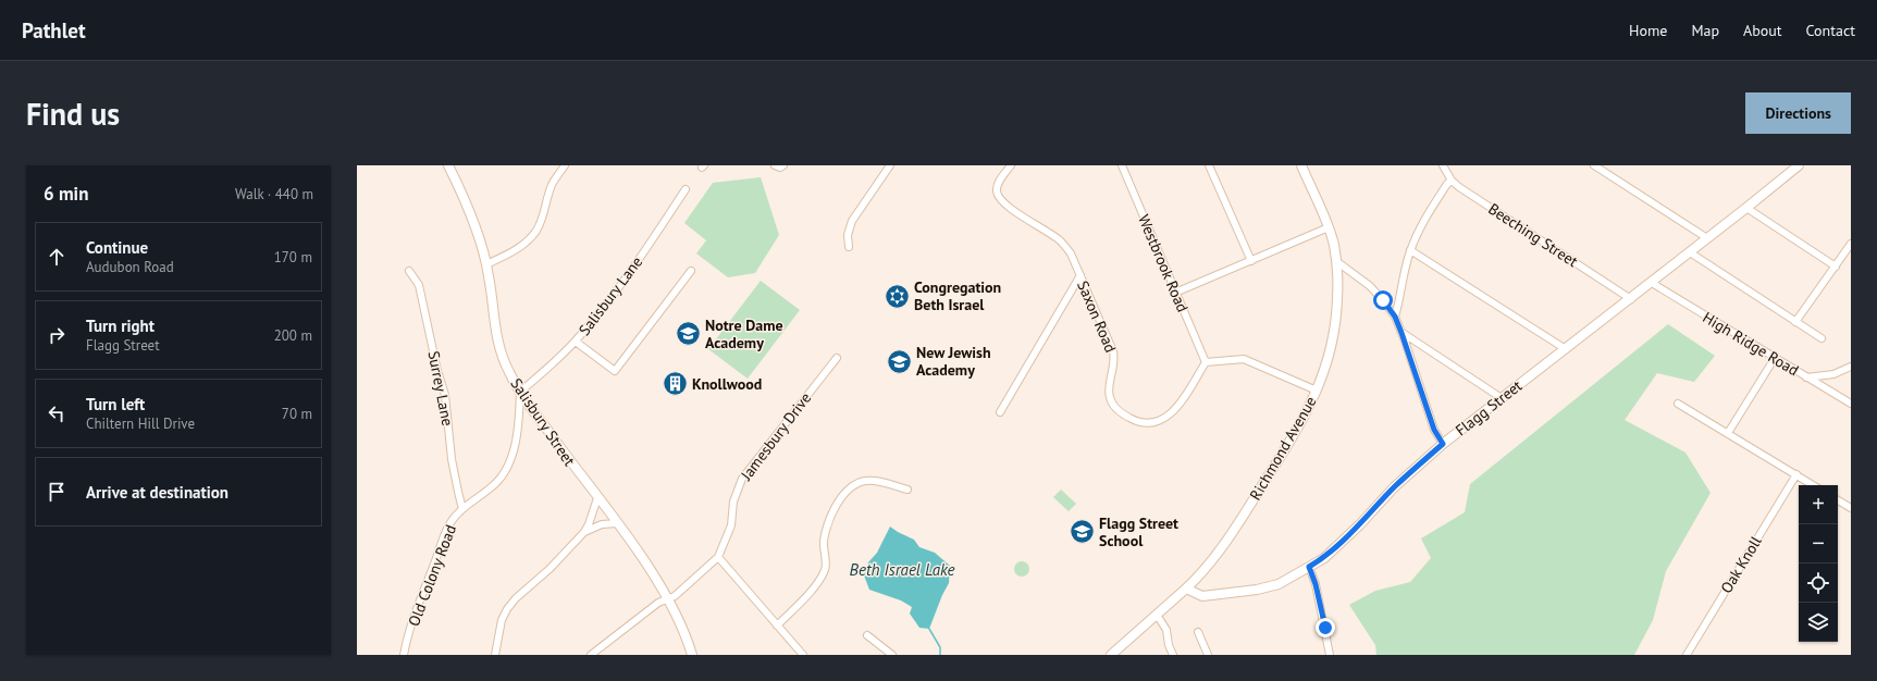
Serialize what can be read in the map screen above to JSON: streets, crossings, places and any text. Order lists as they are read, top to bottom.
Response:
{
  "streets": {
    "street": [
      "Beeching Street",
      "Westbrook Road",
      "Salisbury Lane",
      "Saxon Road",
      "High Ridge Road",
      "Surrey Lane",
      "Flagg Street",
      "Salisbury Street",
      "Jamesbury Drive",
      "Richmond Avenue",
      "Oak Knoll",
      "Old Colony Road"
    ]
  },
  "crossings": [
    ["Beeching Street", "Flagg Street"],
    ["Westbrook Road", "Saxon Road"],
    ["Salisbury Lane", "Salisbury Street"],
    ["Salisbury Lane", "Old Colony Road"],
    ["High Ridge Road", "Flagg Street"],
    ["Surrey Lane", "Old Colony Road"],
    ["Flagg Street", "Richmond Avenue"],
    ["Salisbury Street", "Jamesbury Drive"],
    ["Salisbury Street", "Old Colony Road"]
  ],
  "water": ["Beth Israel Lake"],
  "places": {
    "synagogue": ["Congregation Beth Israel"],
    "school or university": ["Notre Dame Academy", "New Jewish Academy", "Flagg Street School"],
    "building": ["Knollwood"]
  },
  "page": {
    "header": "Pathlet",
    "nav": [
      "Home",
      "Map",
      "About",
      "Contact"
    ],
    "buttons": "Directions",
    "title": "Find us",
    "heading": ["6 min", "Walk · 440 m"],
    "list": [
      ["Continue", "Audubon Road", "170 m"],
      ["Turn right", "Flagg Street", "200 m"],
      ["Turn left", "Chiltern Hill Drive", "70 m"],
      "Arrive at destination"
    ],
    "map_buttons": ["+", "−"]
  }
}
